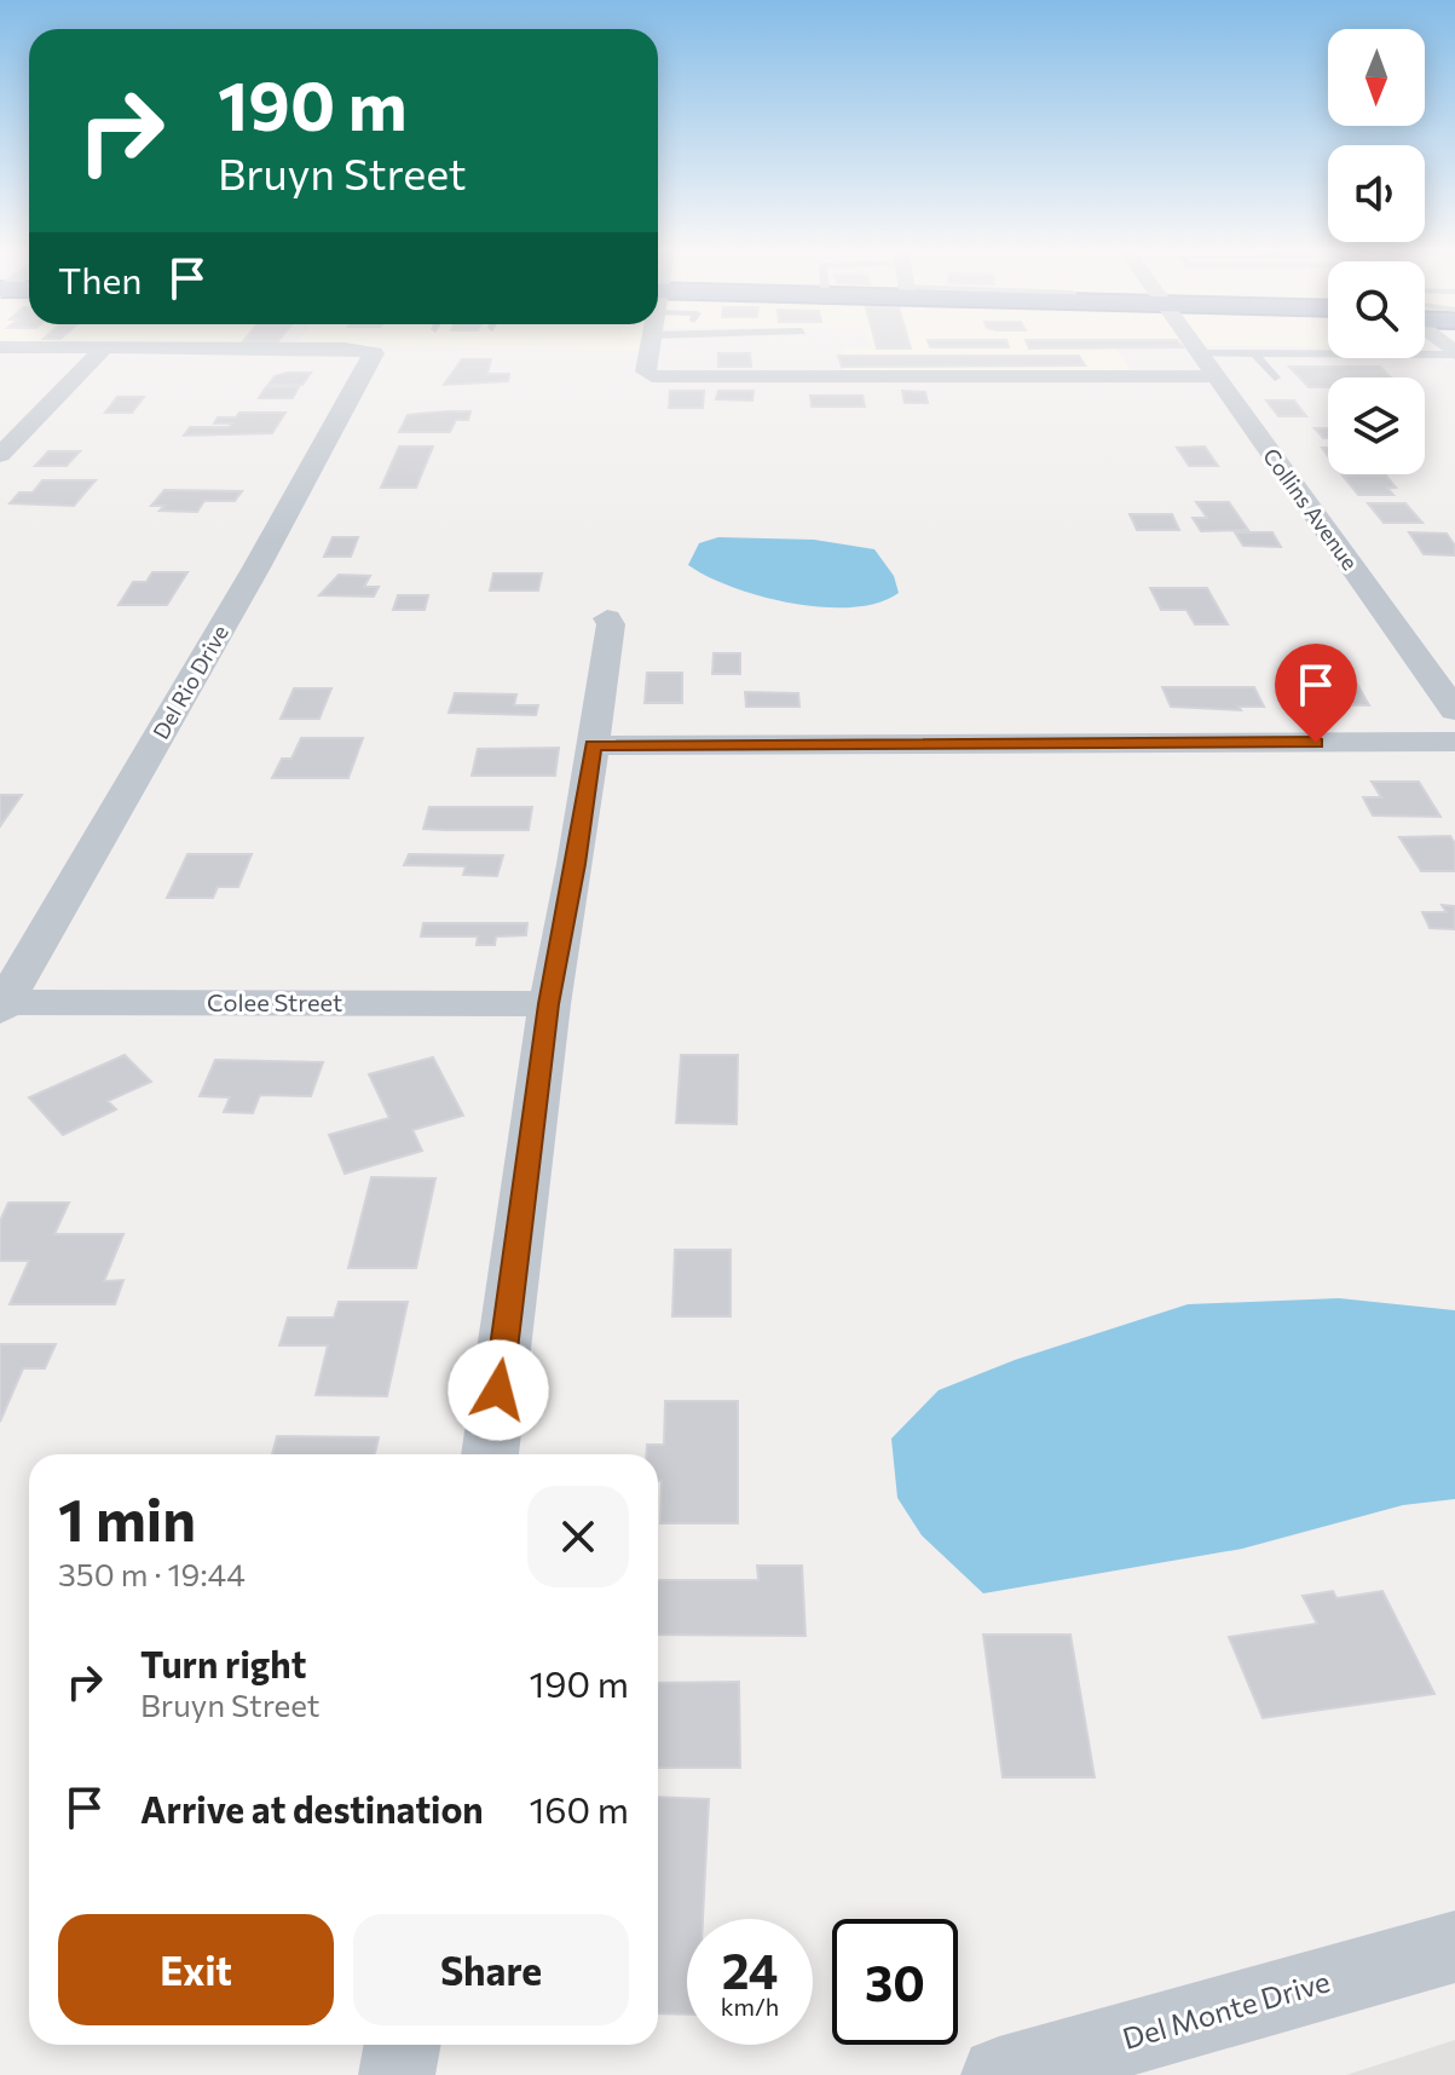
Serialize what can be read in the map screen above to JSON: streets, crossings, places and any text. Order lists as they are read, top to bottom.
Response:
{
  "streets": {
    "street": [
      "Collins Avenue",
      "Del Rio Drive",
      "Colee Street",
      "Del Monte Drive"
    ]
  },
  "crossings": [
    ["Del Rio Drive", "Colee Street"]
  ],
  "north": "bottom",
  "page": {
    "turn": ["190 m", "Bruyn Street"],
    "then": "Then",
    "heading": ["1 min", "350 m · 19:44"],
    "list": [
      {
        "name": "Turn right",
        "note": "Bruyn Street",
        "value": "190 m"
      },
      {
        "name": "Arrive at destination",
        "value": "160 m"
      }
    ],
    "buttons": ["Exit", "Share"],
    "speed": "24 km/h",
    "limit": "30"
  }
}
